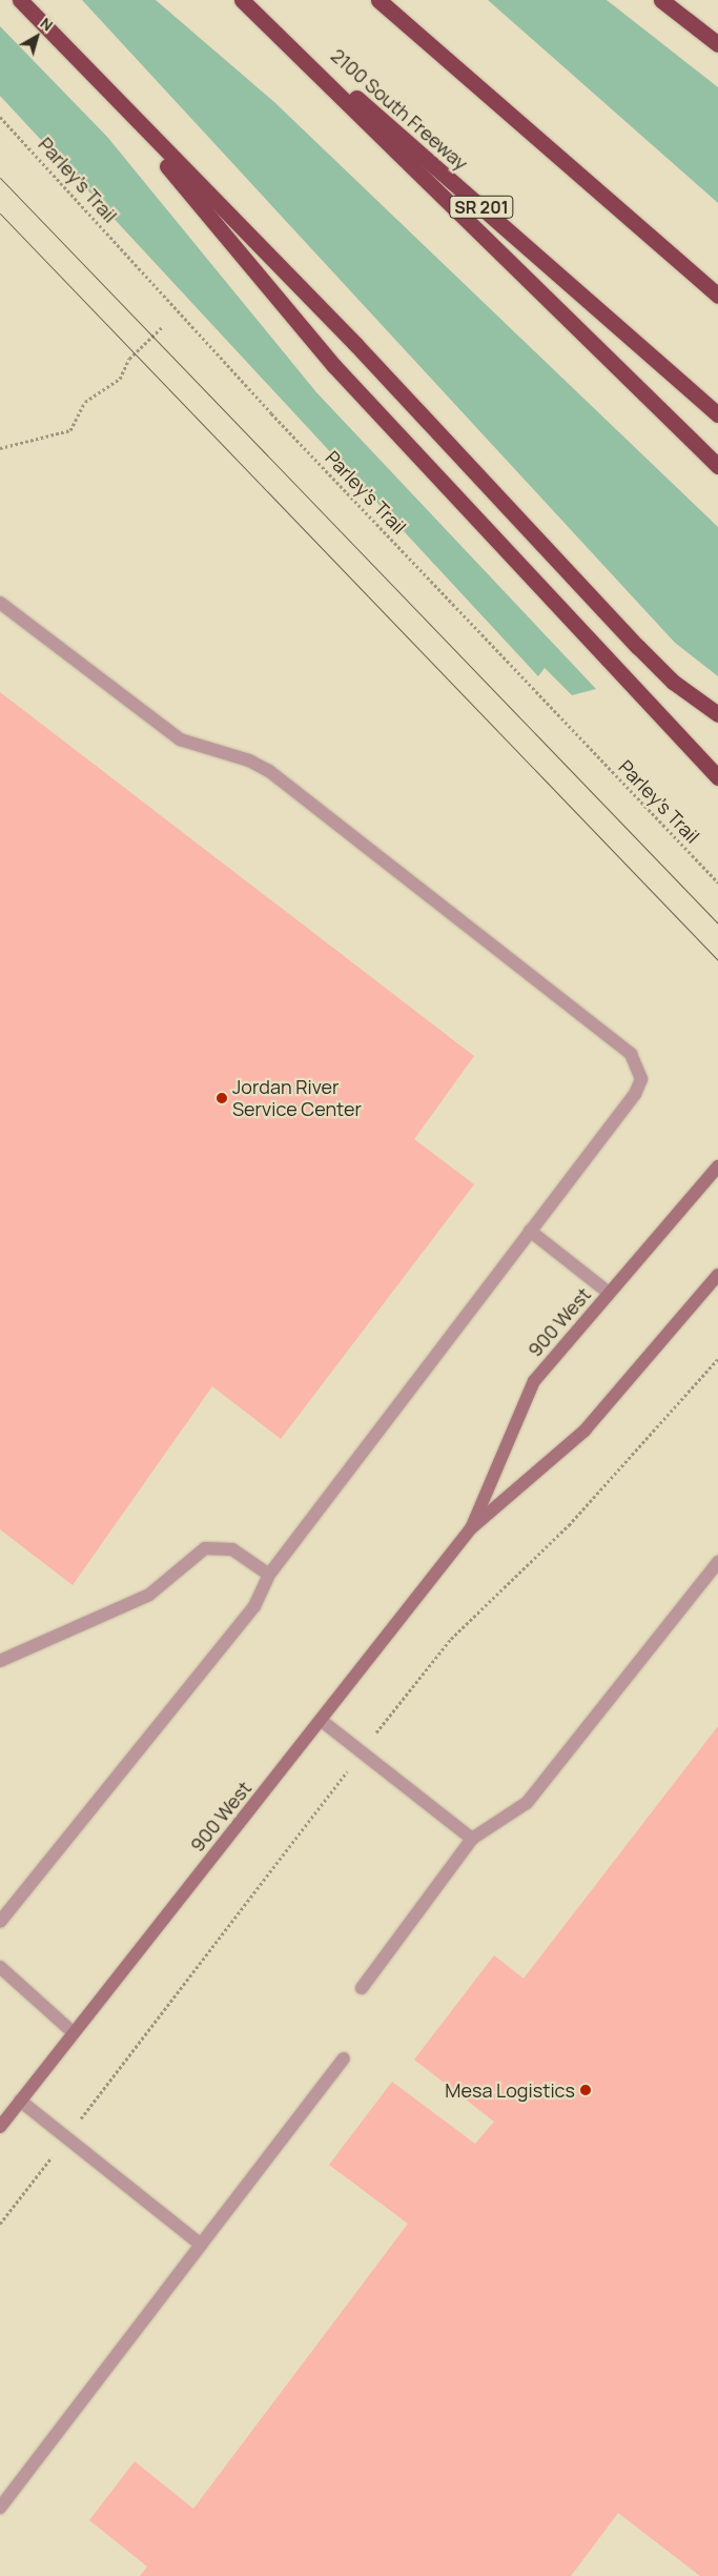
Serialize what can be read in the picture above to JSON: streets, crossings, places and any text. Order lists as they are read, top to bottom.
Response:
{
  "streets": {
    "highway": ["2100 South Freeway", "SR 201"],
    "main road": ["900 West"],
    "path": ["Parley's Trail"]
  },
  "places": ["Jordan River Service Center", "Mesa Logistics"],
  "north": "top right"
}
